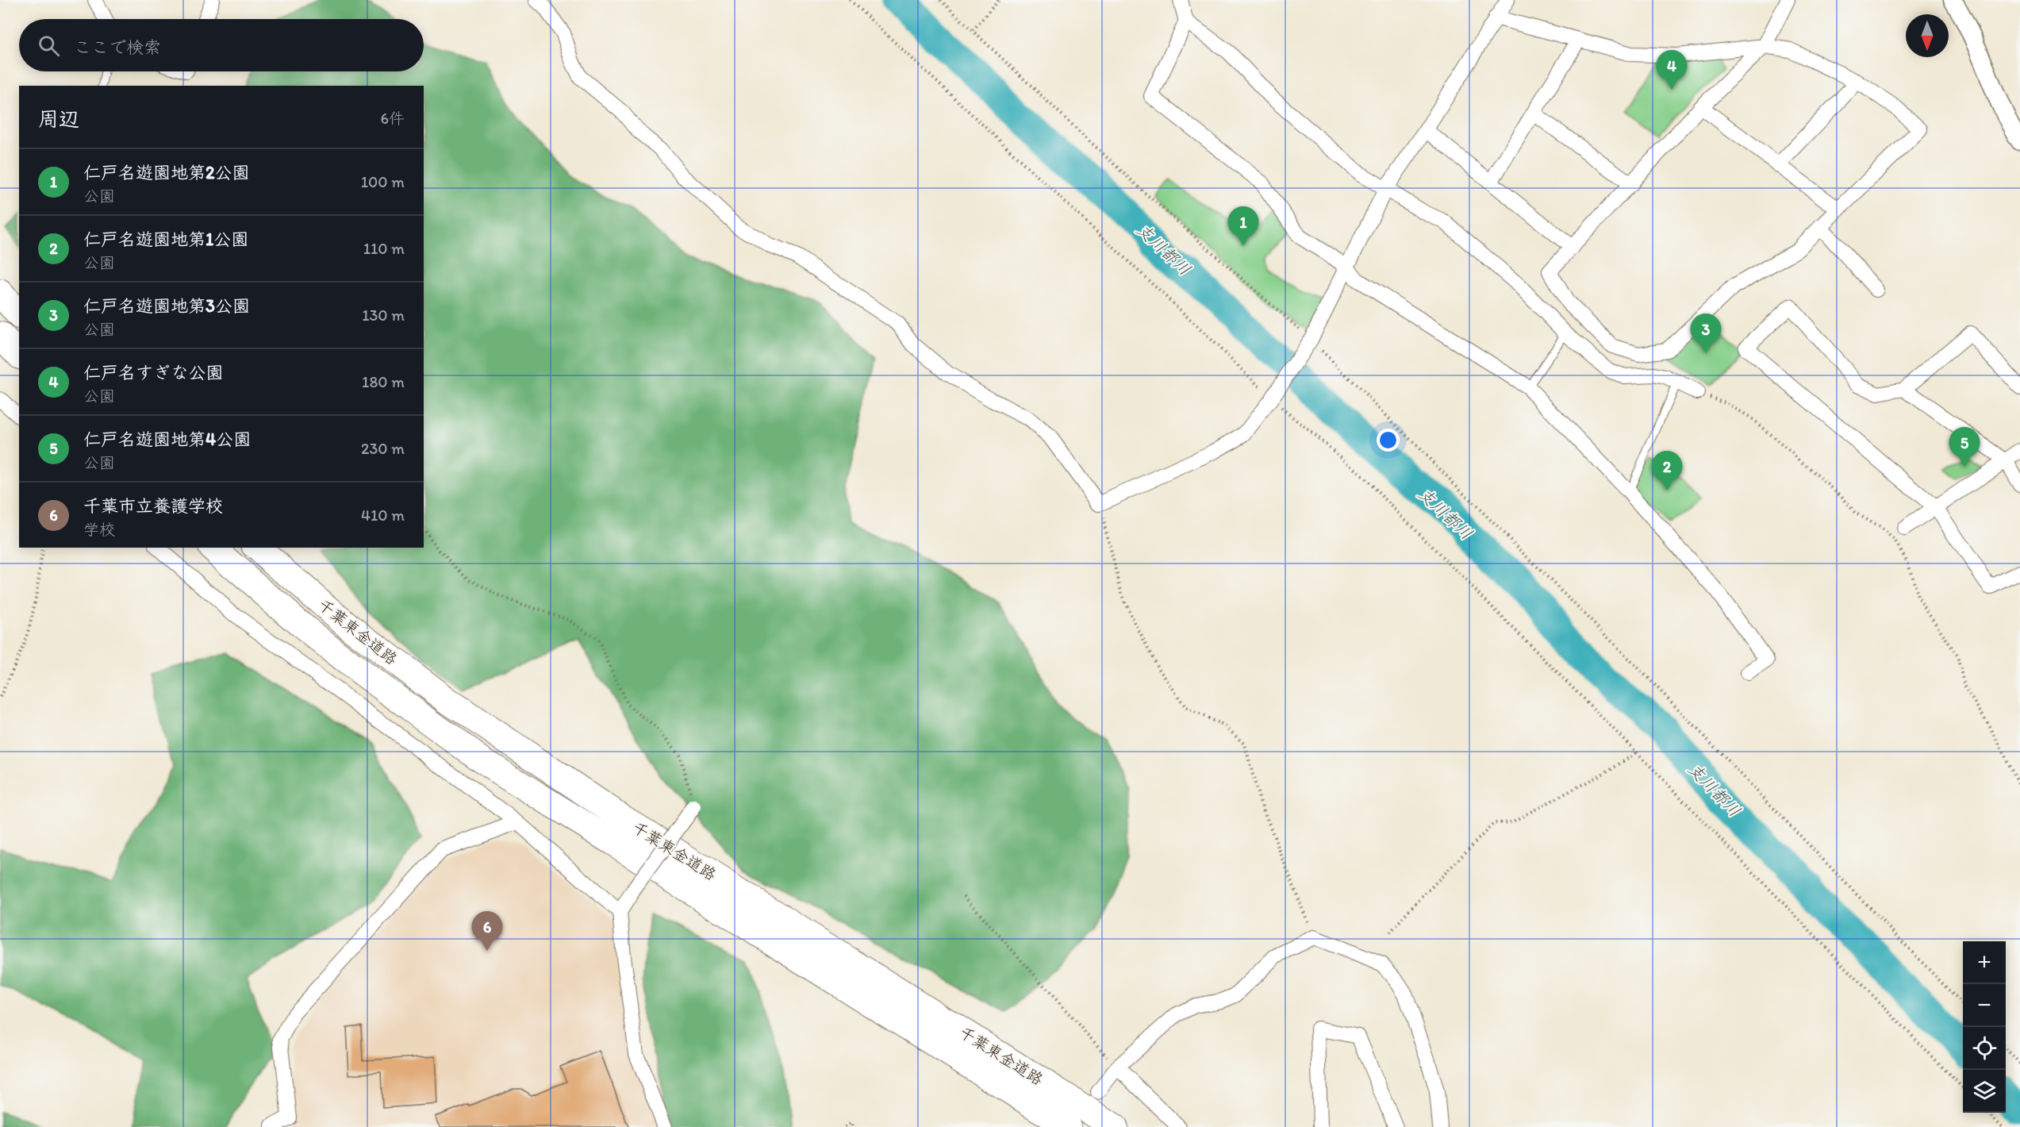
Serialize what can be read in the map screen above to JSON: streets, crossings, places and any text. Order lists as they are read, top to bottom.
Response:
{
  "streets": {
    "highway": ["千葉東金道路"]
  },
  "water": ["支川都川"],
  "north": "bottom",
  "page": {
    "search": "ここで検索",
    "pins": [
      "4",
      "1",
      "3",
      "5",
      "2",
      "6"
    ],
    "heading": ["周辺", "6件"],
    "list": [
      {
        "mark": "1",
        "name": "仁戸名遊園地第2公園",
        "note": "公園",
        "value": "100 m"
      },
      {
        "mark": "2",
        "name": "仁戸名遊園地第1公園",
        "note": "公園",
        "value": "110 m"
      },
      {
        "mark": "3",
        "name": "仁戸名遊園地第3公園",
        "note": "公園",
        "value": "130 m"
      },
      {
        "mark": "4",
        "name": "仁戸名すぎな公園",
        "note": "公園",
        "value": "180 m"
      },
      {
        "mark": "5",
        "name": "仁戸名遊園地第4公園",
        "note": "公園",
        "value": "230 m"
      },
      {
        "mark": "6",
        "name": "千葉市立養護学校",
        "note": "学校",
        "value": "410 m"
      }
    ],
    "map_buttons": ["+", "−"]
  }
}
